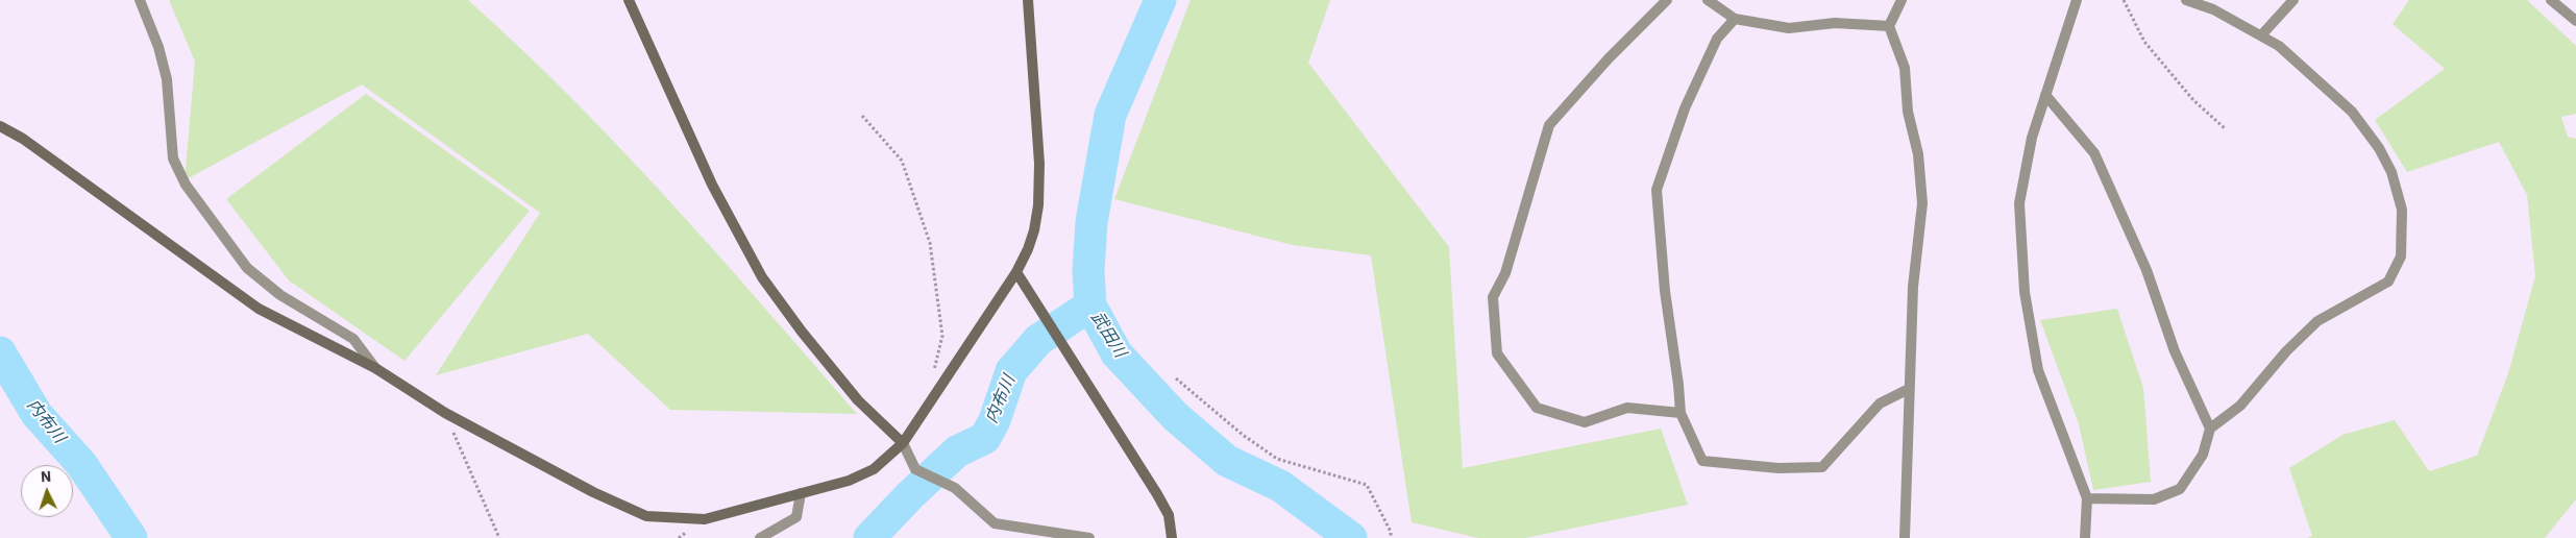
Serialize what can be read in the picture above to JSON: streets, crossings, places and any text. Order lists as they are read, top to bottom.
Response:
{
  "water": ["武田川", "内布川"],
  "north": "top"
}
